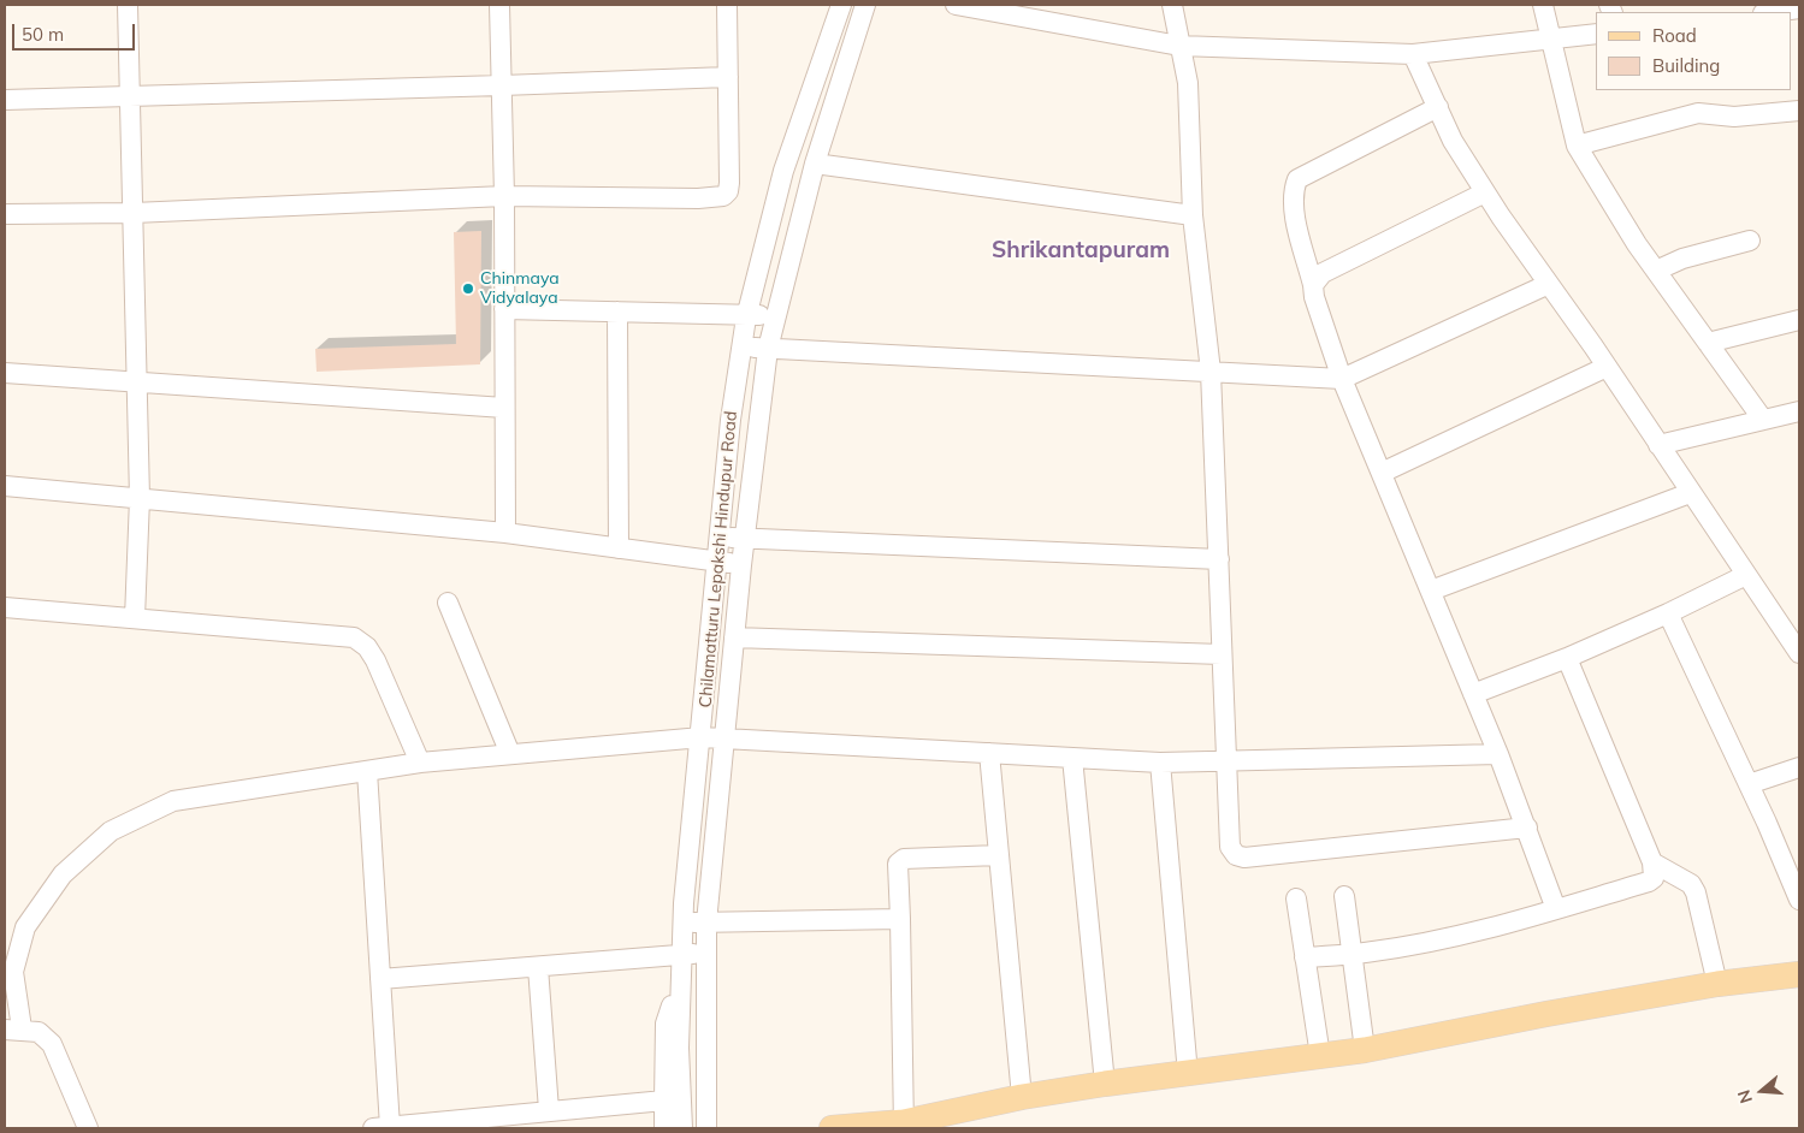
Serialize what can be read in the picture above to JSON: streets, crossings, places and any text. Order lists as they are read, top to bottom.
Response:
{
  "streets": {
    "street": ["Chilamatturu Lepakshi Hindupur Road"]
  },
  "districts": ["Shrikantapuram"],
  "places": ["Chinmaya Vidyalaya"],
  "legend": ["Road", "Building"],
  "scale_bar": "50 m",
  "north": "left"
}
